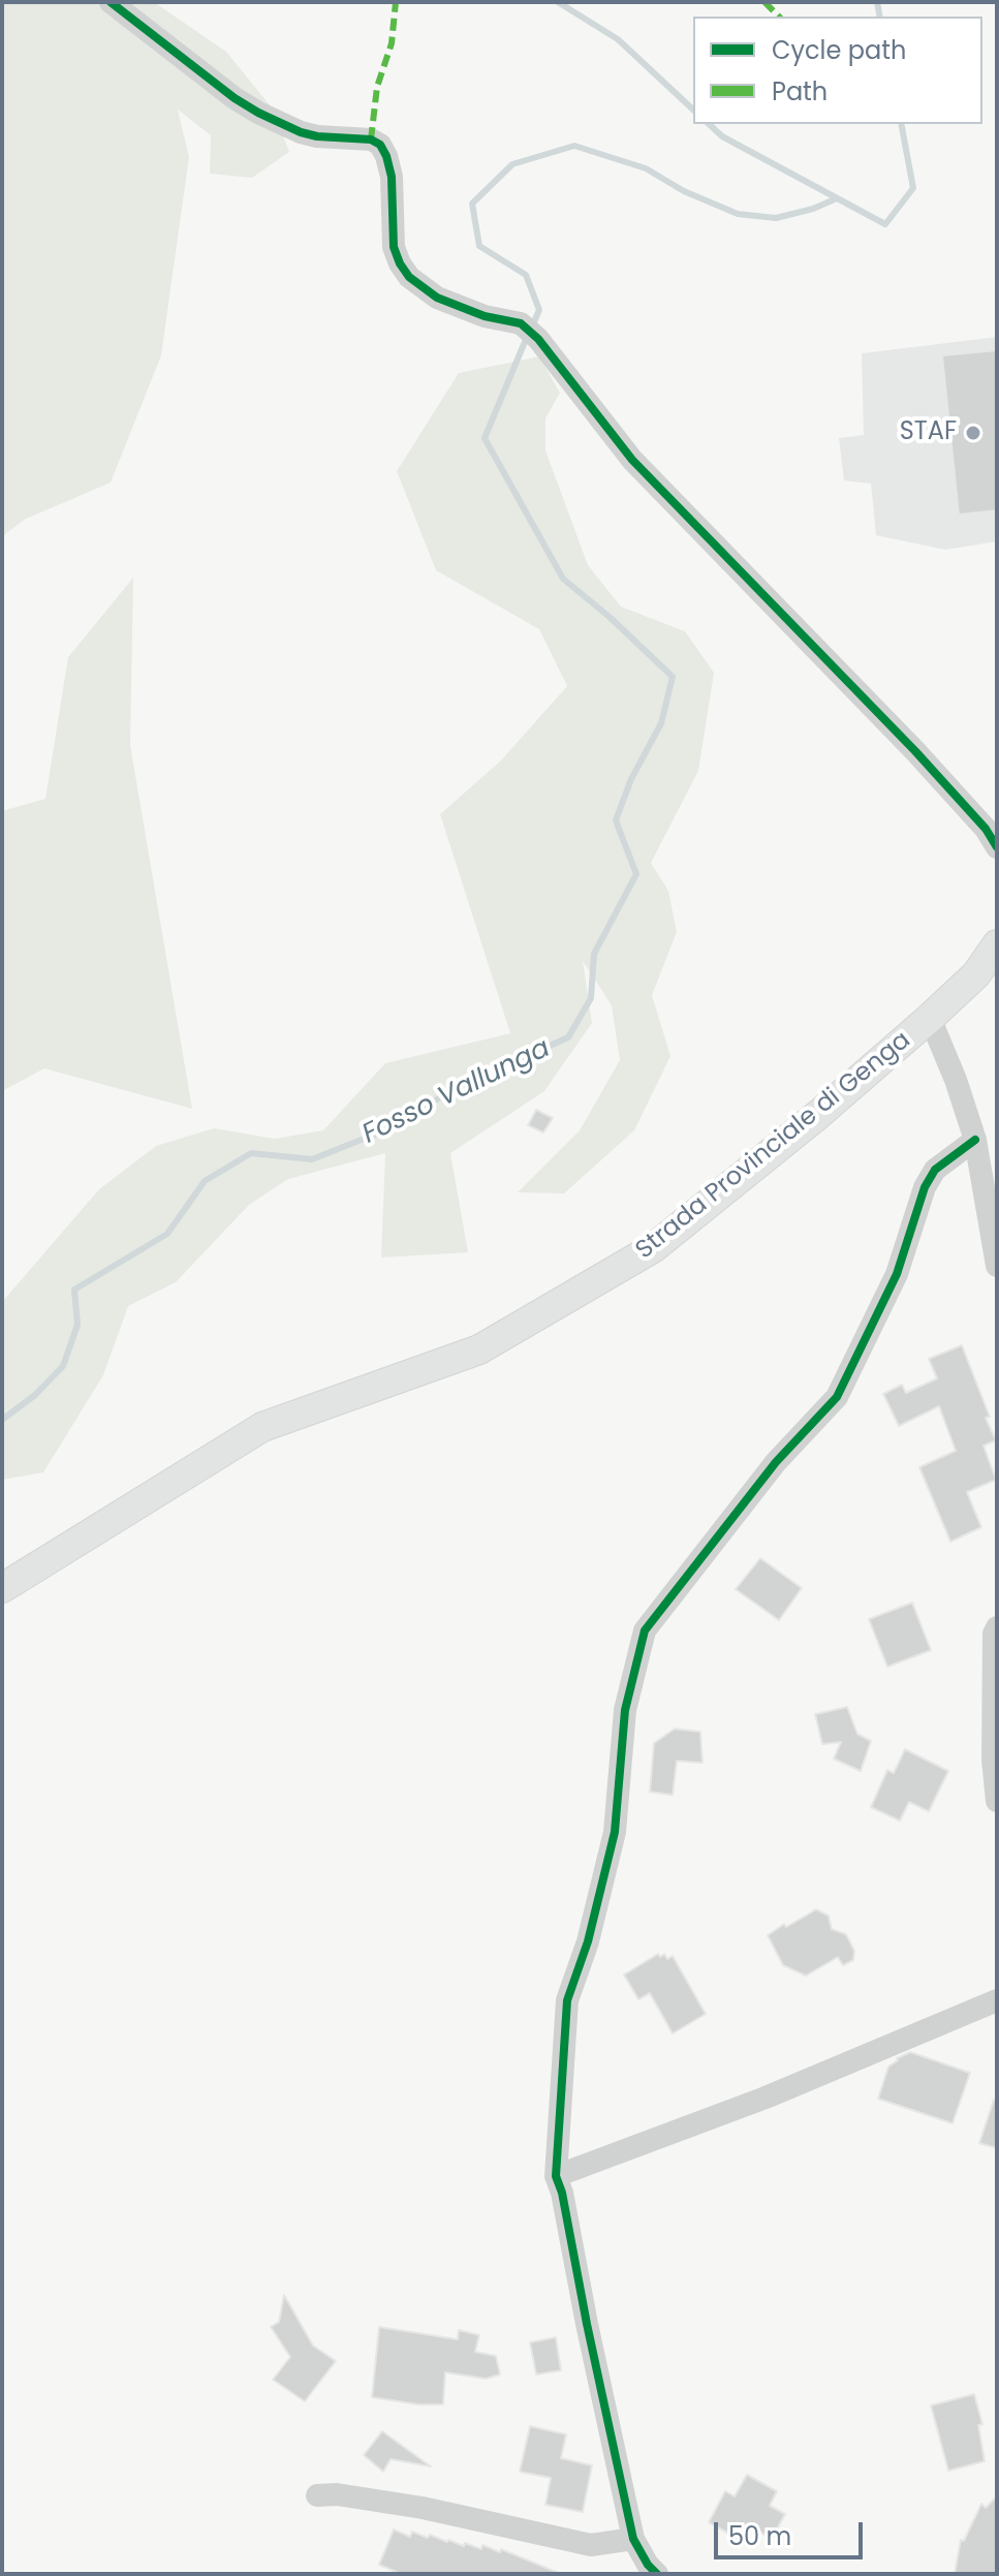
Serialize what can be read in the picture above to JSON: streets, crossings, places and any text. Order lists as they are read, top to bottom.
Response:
{
  "streets": {
    "main road": ["Strada Provinciale di Genga"]
  },
  "water": ["Fosso Vallunga"],
  "places": ["STAF"],
  "legend": ["Cycle path", "Path"],
  "scale_bar": "50 m"
}
